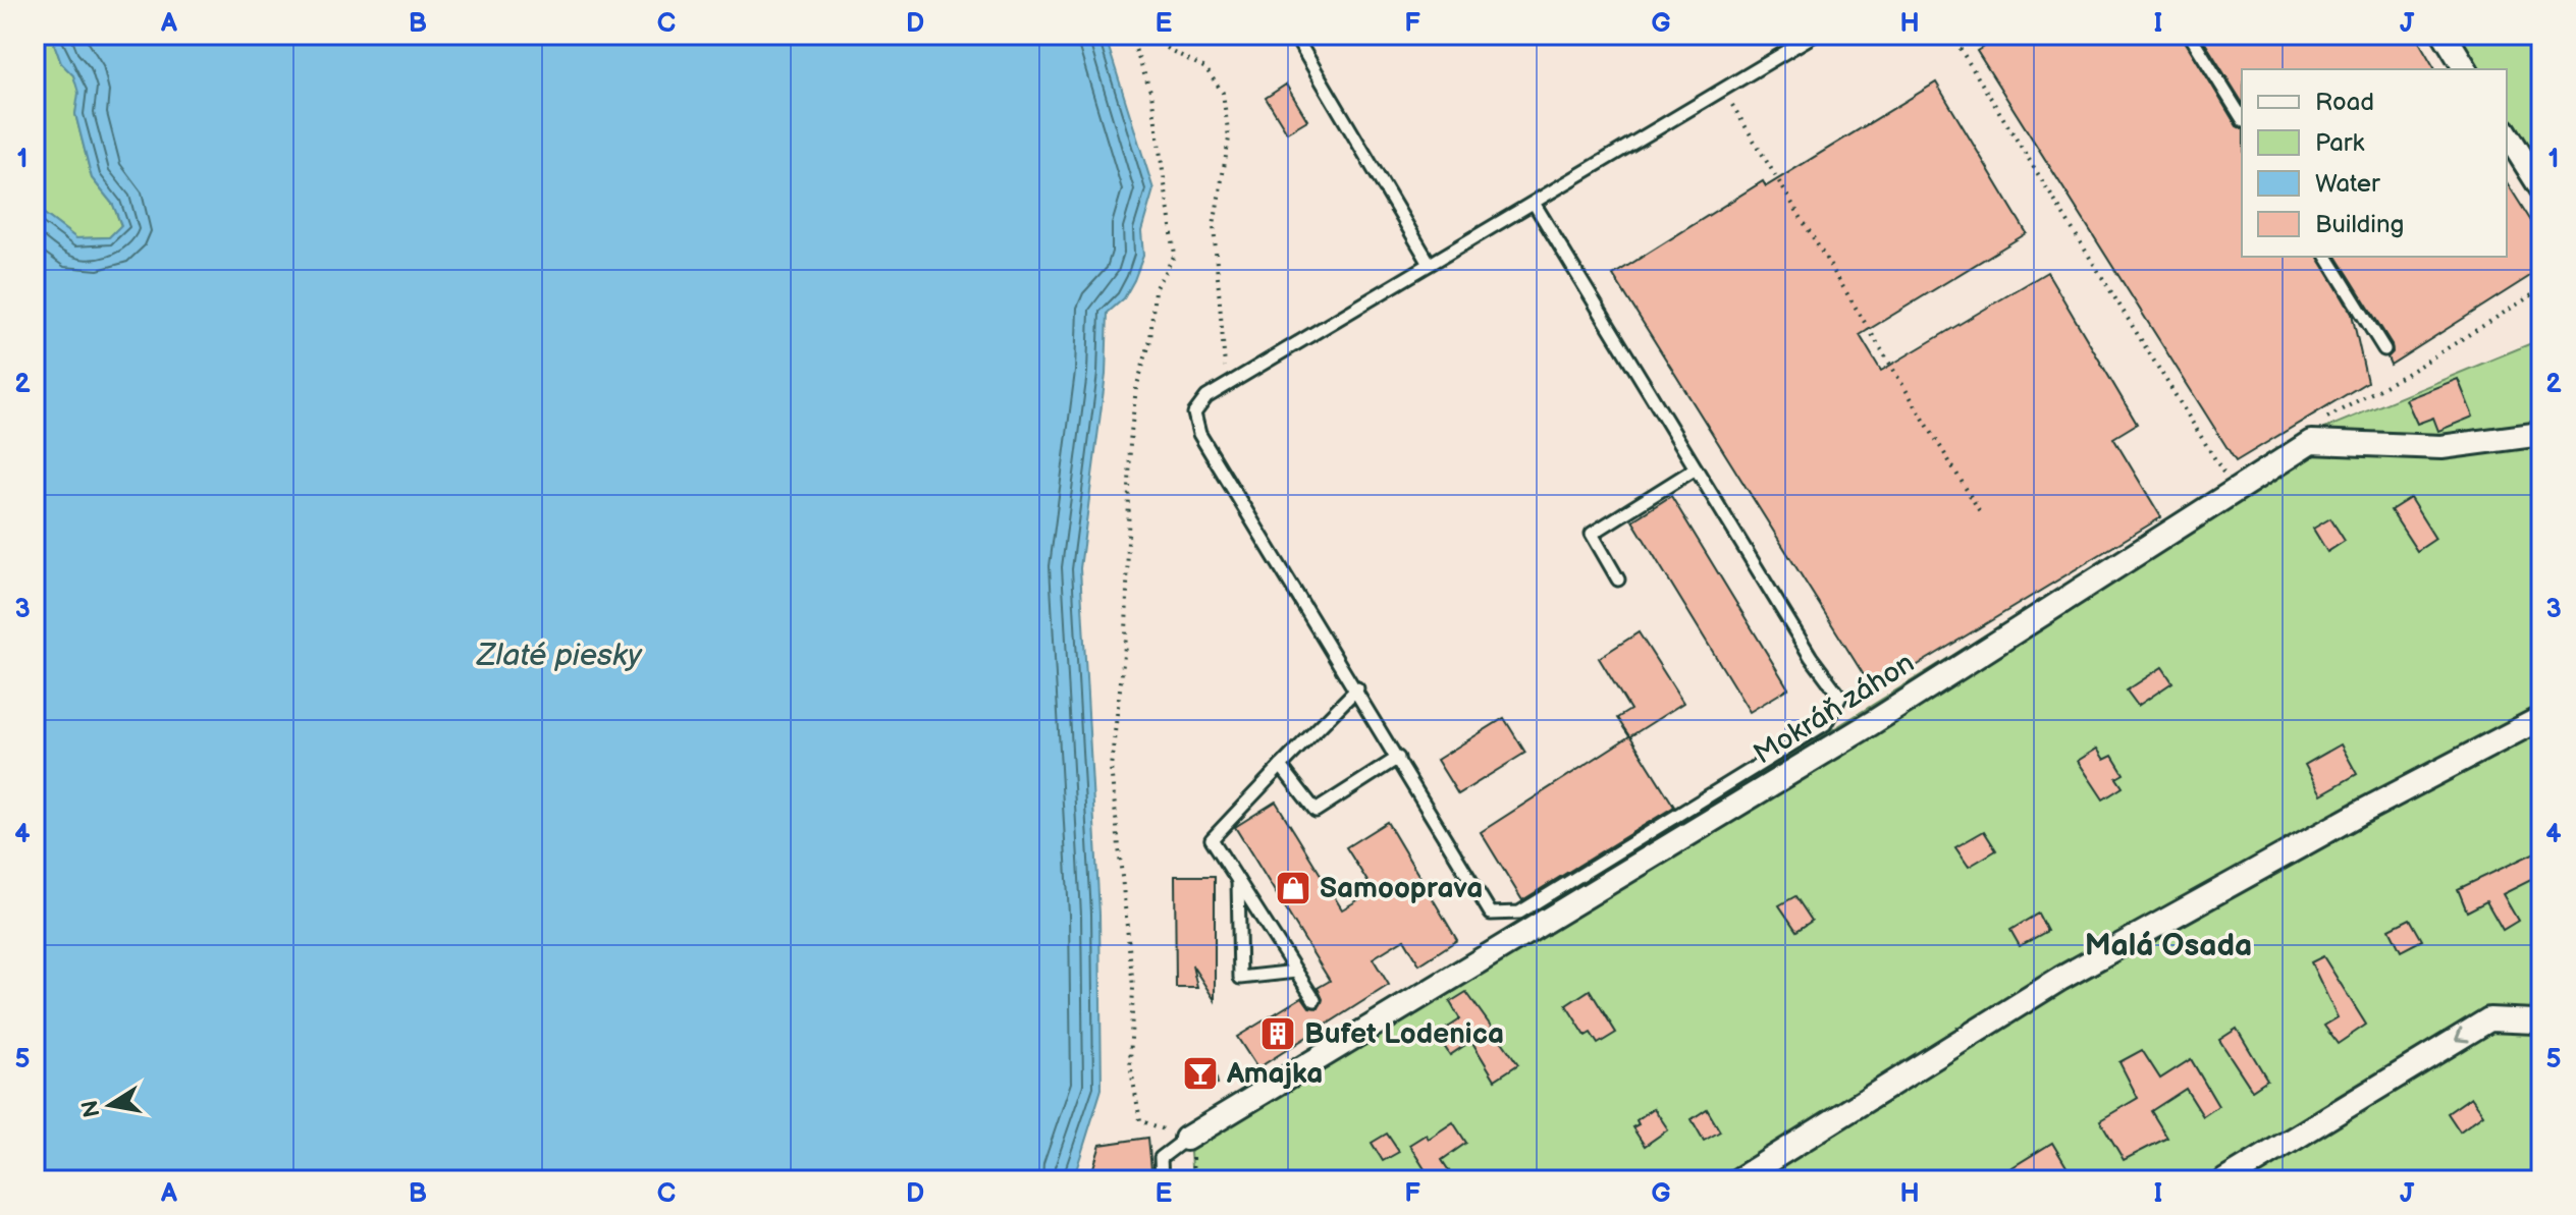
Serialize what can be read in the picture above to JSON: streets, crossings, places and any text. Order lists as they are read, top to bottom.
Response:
{
  "streets": {
    "street": ["Mokráň záhon"]
  },
  "districts": ["Malá Osada"],
  "water": ["Zlaté piesky"],
  "places": {
    "shop": ["Samooprava"],
    "building": ["Bufet Lodenica"],
    "bar": ["Amajka"]
  },
  "legend": [
    "Road",
    "Park",
    "Water",
    "Building"
  ],
  "north": "left",
  "grid": {
    "columns": [
      "A",
      "B",
      "C",
      "D",
      "E",
      "F",
      "G",
      "H",
      "I",
      "J"
    ],
    "rows": [
      "1",
      "2",
      "3",
      "4",
      "5"
    ]
  }
}
